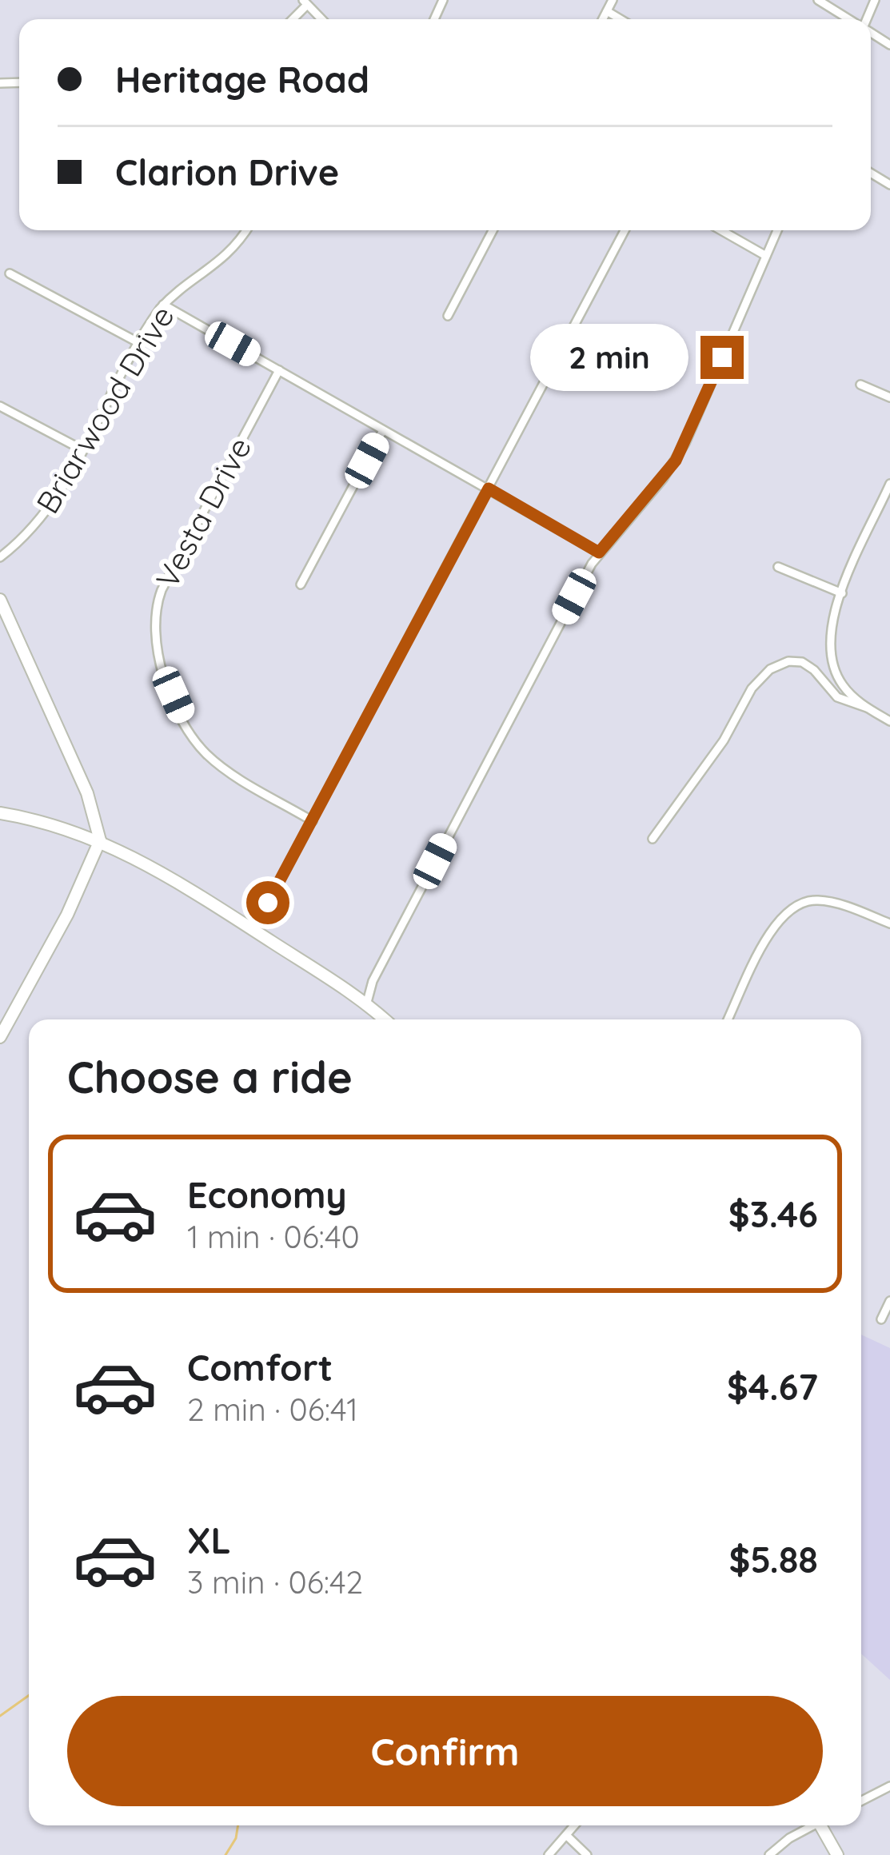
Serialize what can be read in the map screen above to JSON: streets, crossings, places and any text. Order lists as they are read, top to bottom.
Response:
{
  "streets": {
    "street": ["Briarwood Drive", "Vesta Drive"]
  },
  "page": {
    "banner": ["Heritage Road", "Clarion Drive"],
    "bubble": "2 min",
    "heading": "Choose a ride",
    "list": [
      {
        "name": "Economy",
        "note": "1 min · 06:40",
        "value": "$3.46"
      },
      {
        "name": "Comfort",
        "note": "2 min · 06:41",
        "value": "$4.67"
      },
      {
        "name": "XL",
        "note": "3 min · 06:42",
        "value": "$5.88"
      }
    ],
    "buttons": "Confirm"
  }
}
